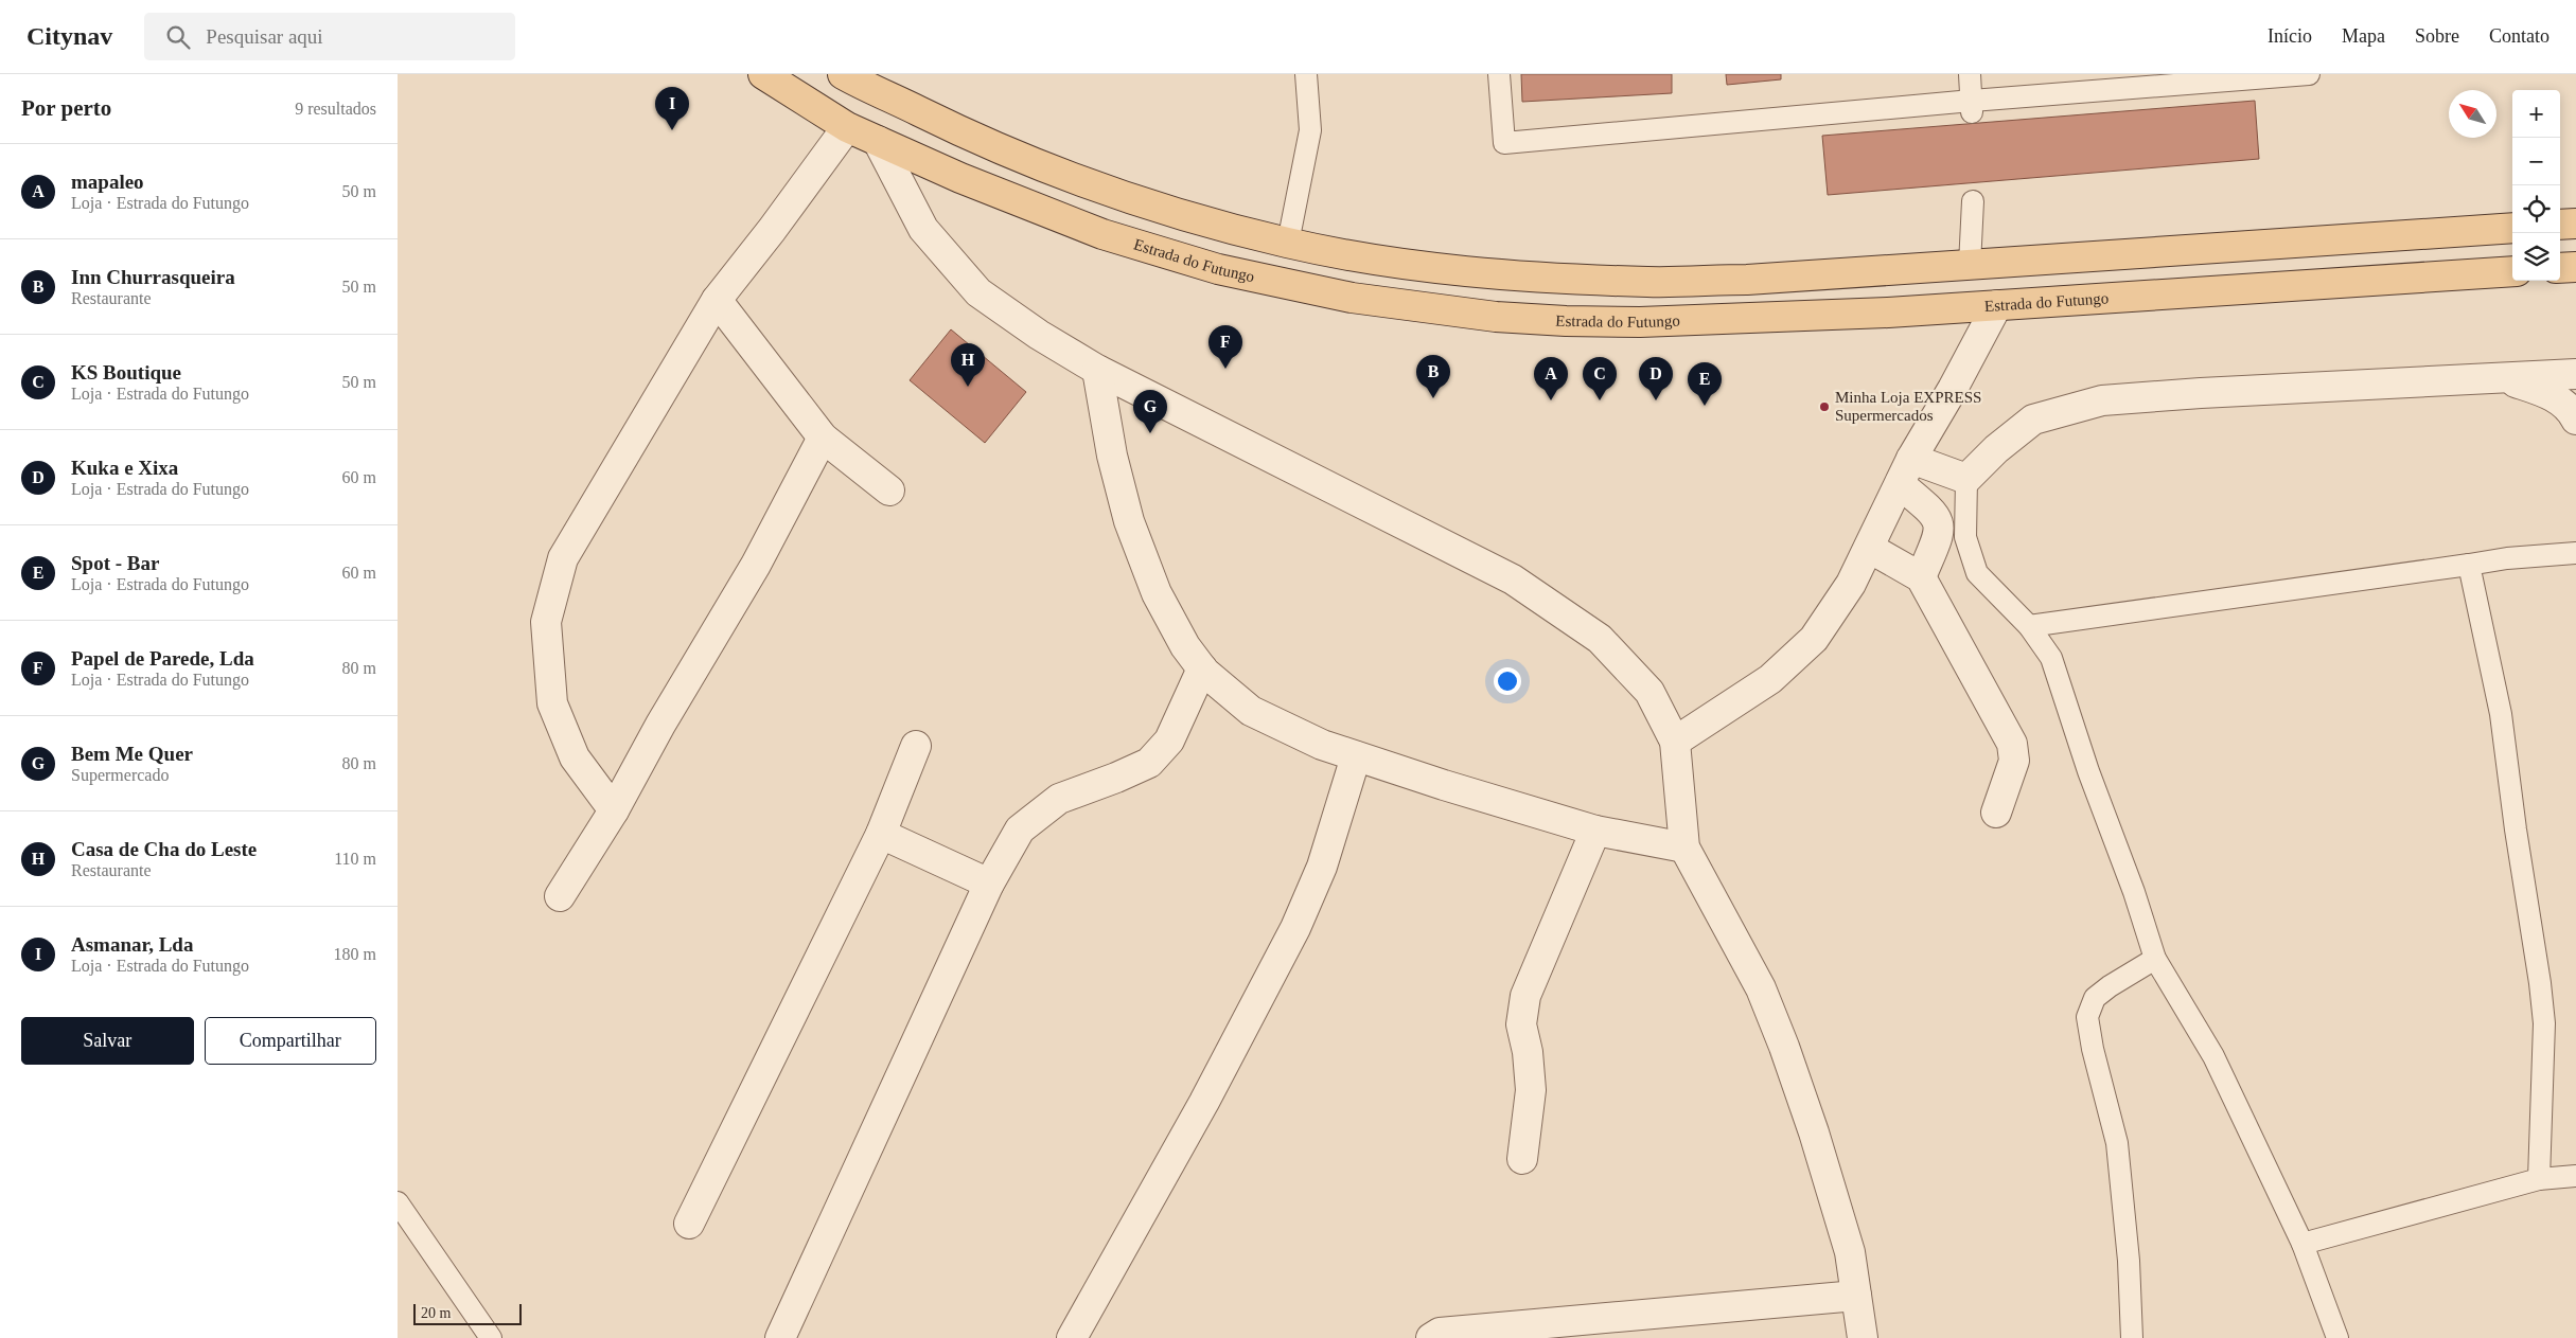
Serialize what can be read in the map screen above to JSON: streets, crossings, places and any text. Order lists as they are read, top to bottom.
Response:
{
  "streets": {
    "main road": ["Estrada do Futungo"]
  },
  "places": ["Minha Loja EXPRESS Supermercados"],
  "scale_bar": "20 m",
  "north": "top left",
  "page": {
    "header": "Citynav",
    "search": "Pesquisar aqui",
    "nav": [
      "Início",
      "Mapa",
      "Sobre",
      "Contato"
    ],
    "heading": ["Por perto", "9 resultados"],
    "pins": [
      "I",
      "F",
      "H",
      "B",
      "A",
      "C",
      "D",
      "E",
      "G"
    ],
    "map_buttons": ["+", "−"],
    "list": [
      {
        "mark": "A",
        "name": "mapaleo",
        "note": "Loja · Estrada do Futungo",
        "value": "50 m"
      },
      {
        "mark": "B",
        "name": "Inn Churrasqueira",
        "note": "Restaurante",
        "value": "50 m"
      },
      {
        "mark": "C",
        "name": "KS Boutique",
        "note": "Loja · Estrada do Futungo",
        "value": "50 m"
      },
      {
        "mark": "D",
        "name": "Kuka e Xixa",
        "note": "Loja · Estrada do Futungo",
        "value": "60 m"
      },
      {
        "mark": "E",
        "name": "Spot - Bar",
        "note": "Loja · Estrada do Futungo",
        "value": "60 m"
      },
      {
        "mark": "F",
        "name": "Papel de Parede, Lda",
        "note": "Loja · Estrada do Futungo",
        "value": "80 m"
      },
      {
        "mark": "G",
        "name": "Bem Me Quer",
        "note": "Supermercado",
        "value": "80 m"
      },
      {
        "mark": "H",
        "name": "Casa de Cha do Leste",
        "note": "Restaurante",
        "value": "110 m"
      },
      {
        "mark": "I",
        "name": "Asmanar, Lda",
        "note": "Loja · Estrada do Futungo",
        "value": "180 m"
      }
    ],
    "buttons": ["Salvar", "Compartilhar"],
    "scale": "20 m"
  }
}
